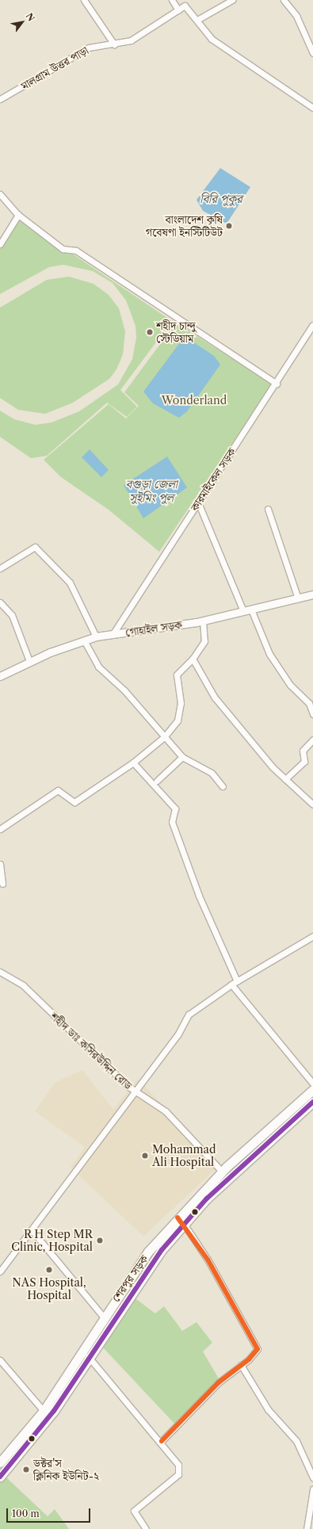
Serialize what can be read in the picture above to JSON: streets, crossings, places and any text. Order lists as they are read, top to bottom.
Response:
{
  "streets": {
    "highway": ["শেরপুর সড়ক"],
    "main road": ["গোহাইল সড়ক"],
    "street": ["মালগ্রাম উত্তর পাড়া", "কারমাইকেল সড়ক", "শহীদ ডাঃ কসিরউদ্দিন রোড"]
  },
  "crossings": [
    ["কারমাইকেল সড়ক", "গোহাইল সড়ক"],
    ["শহীদ ডাঃ কসিরউদ্দিন রোড", "শেরপুর সড়ক"]
  ],
  "water": ["বিরি পুকুর", "বগুড়া জেলা সুইমিং পুল"],
  "parks": ["Wonderland"],
  "places": [
    "বাংলাদেশ কৃষি গবেষণা ইনস্টিটিউট",
    "শহীদ চান্দু স্টেডিয়াম",
    "Mohammad Ali Hospital",
    "R H Step MR Clinic, Hospital",
    "NAS Hospital, Hospital",
    "ডক্টর'স ক্লিনিক ইউনিট-২"
  ],
  "scale_bar": "100 m",
  "north": "top right"
}
